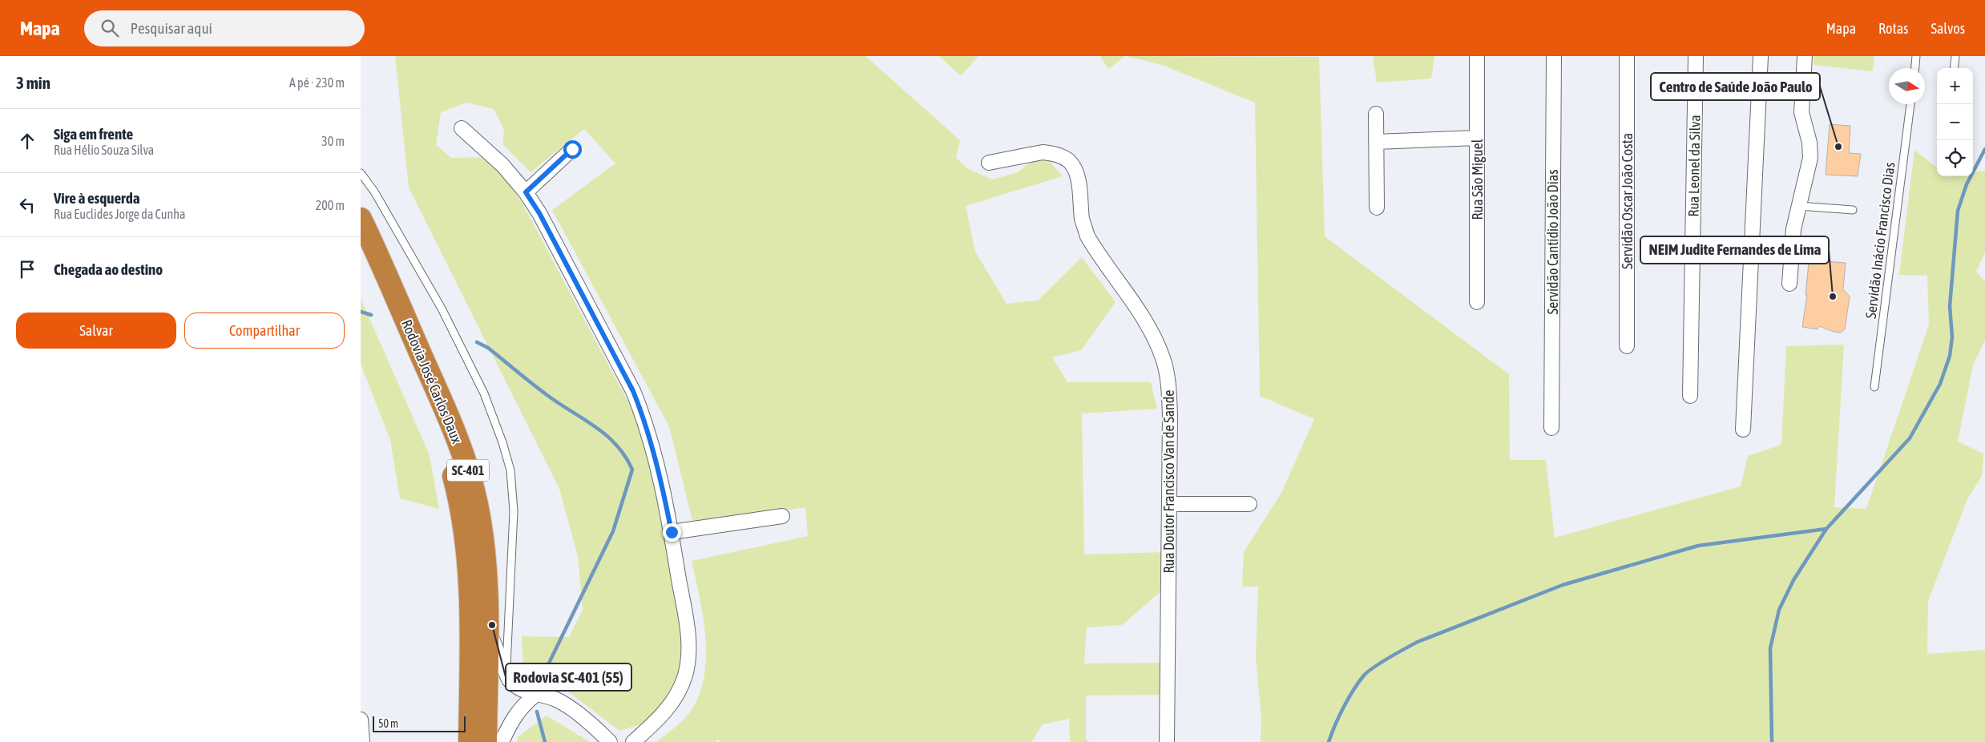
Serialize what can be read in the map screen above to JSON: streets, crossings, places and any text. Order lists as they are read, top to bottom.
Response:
{
  "streets": {
    "highway": ["Rodovia José Carlos Daux", "SC-401"],
    "street": [
      "Rua Leonel da Silva",
      "Rua São Miguel",
      "Servidão Oscar João Costa",
      "Servidão Cantídio João Dias",
      "Rua Doutor Francisco Van de Sande"
    ],
    "lane": ["Servidão Inácio Francisco Dias"]
  },
  "places": ["Centro de Saúde João Paulo", "NEIM Judite Fernandes de Lima", "Rodovia SC-401 (55)"],
  "scale_bar": "50 m",
  "north": "right",
  "page": {
    "header": "Mapa",
    "search": "Pesquisar aqui",
    "nav": ["Mapa", "Rotas", "Salvos"],
    "heading": ["3 min", "A pé · 230 m"],
    "map_buttons": ["+", "−"],
    "list": [
      ["Siga em frente", "Rua Hélio Souza Silva", "30 m"],
      ["Vire à esquerda", "Rua Euclides Jorge da Cunha", "200 m"],
      "Chegada ao destino"
    ],
    "buttons": ["Salvar", "Compartilhar"],
    "scale": "50 m"
  }
}
